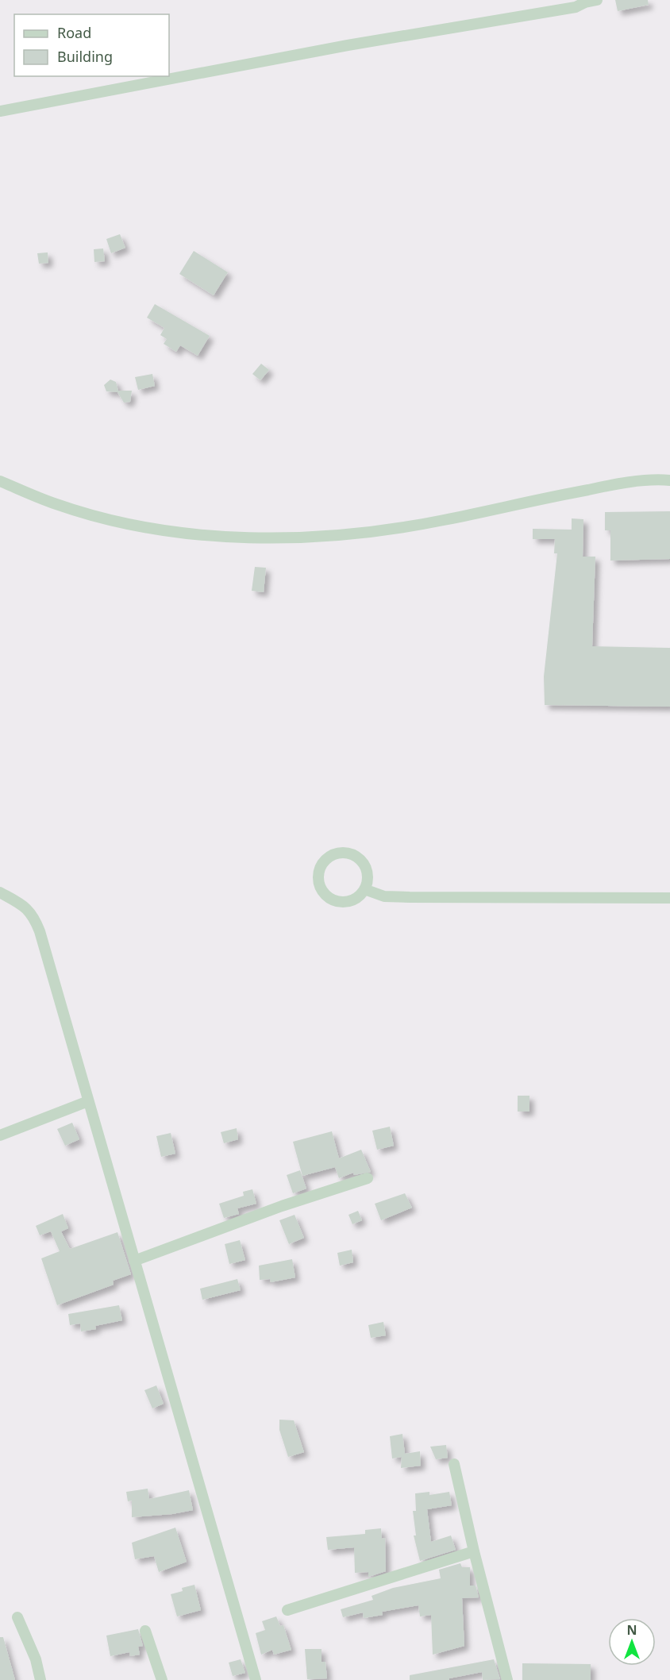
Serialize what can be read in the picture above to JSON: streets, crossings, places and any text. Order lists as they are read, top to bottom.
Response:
{
  "legend": ["Road", "Building"],
  "north": "top"
}
